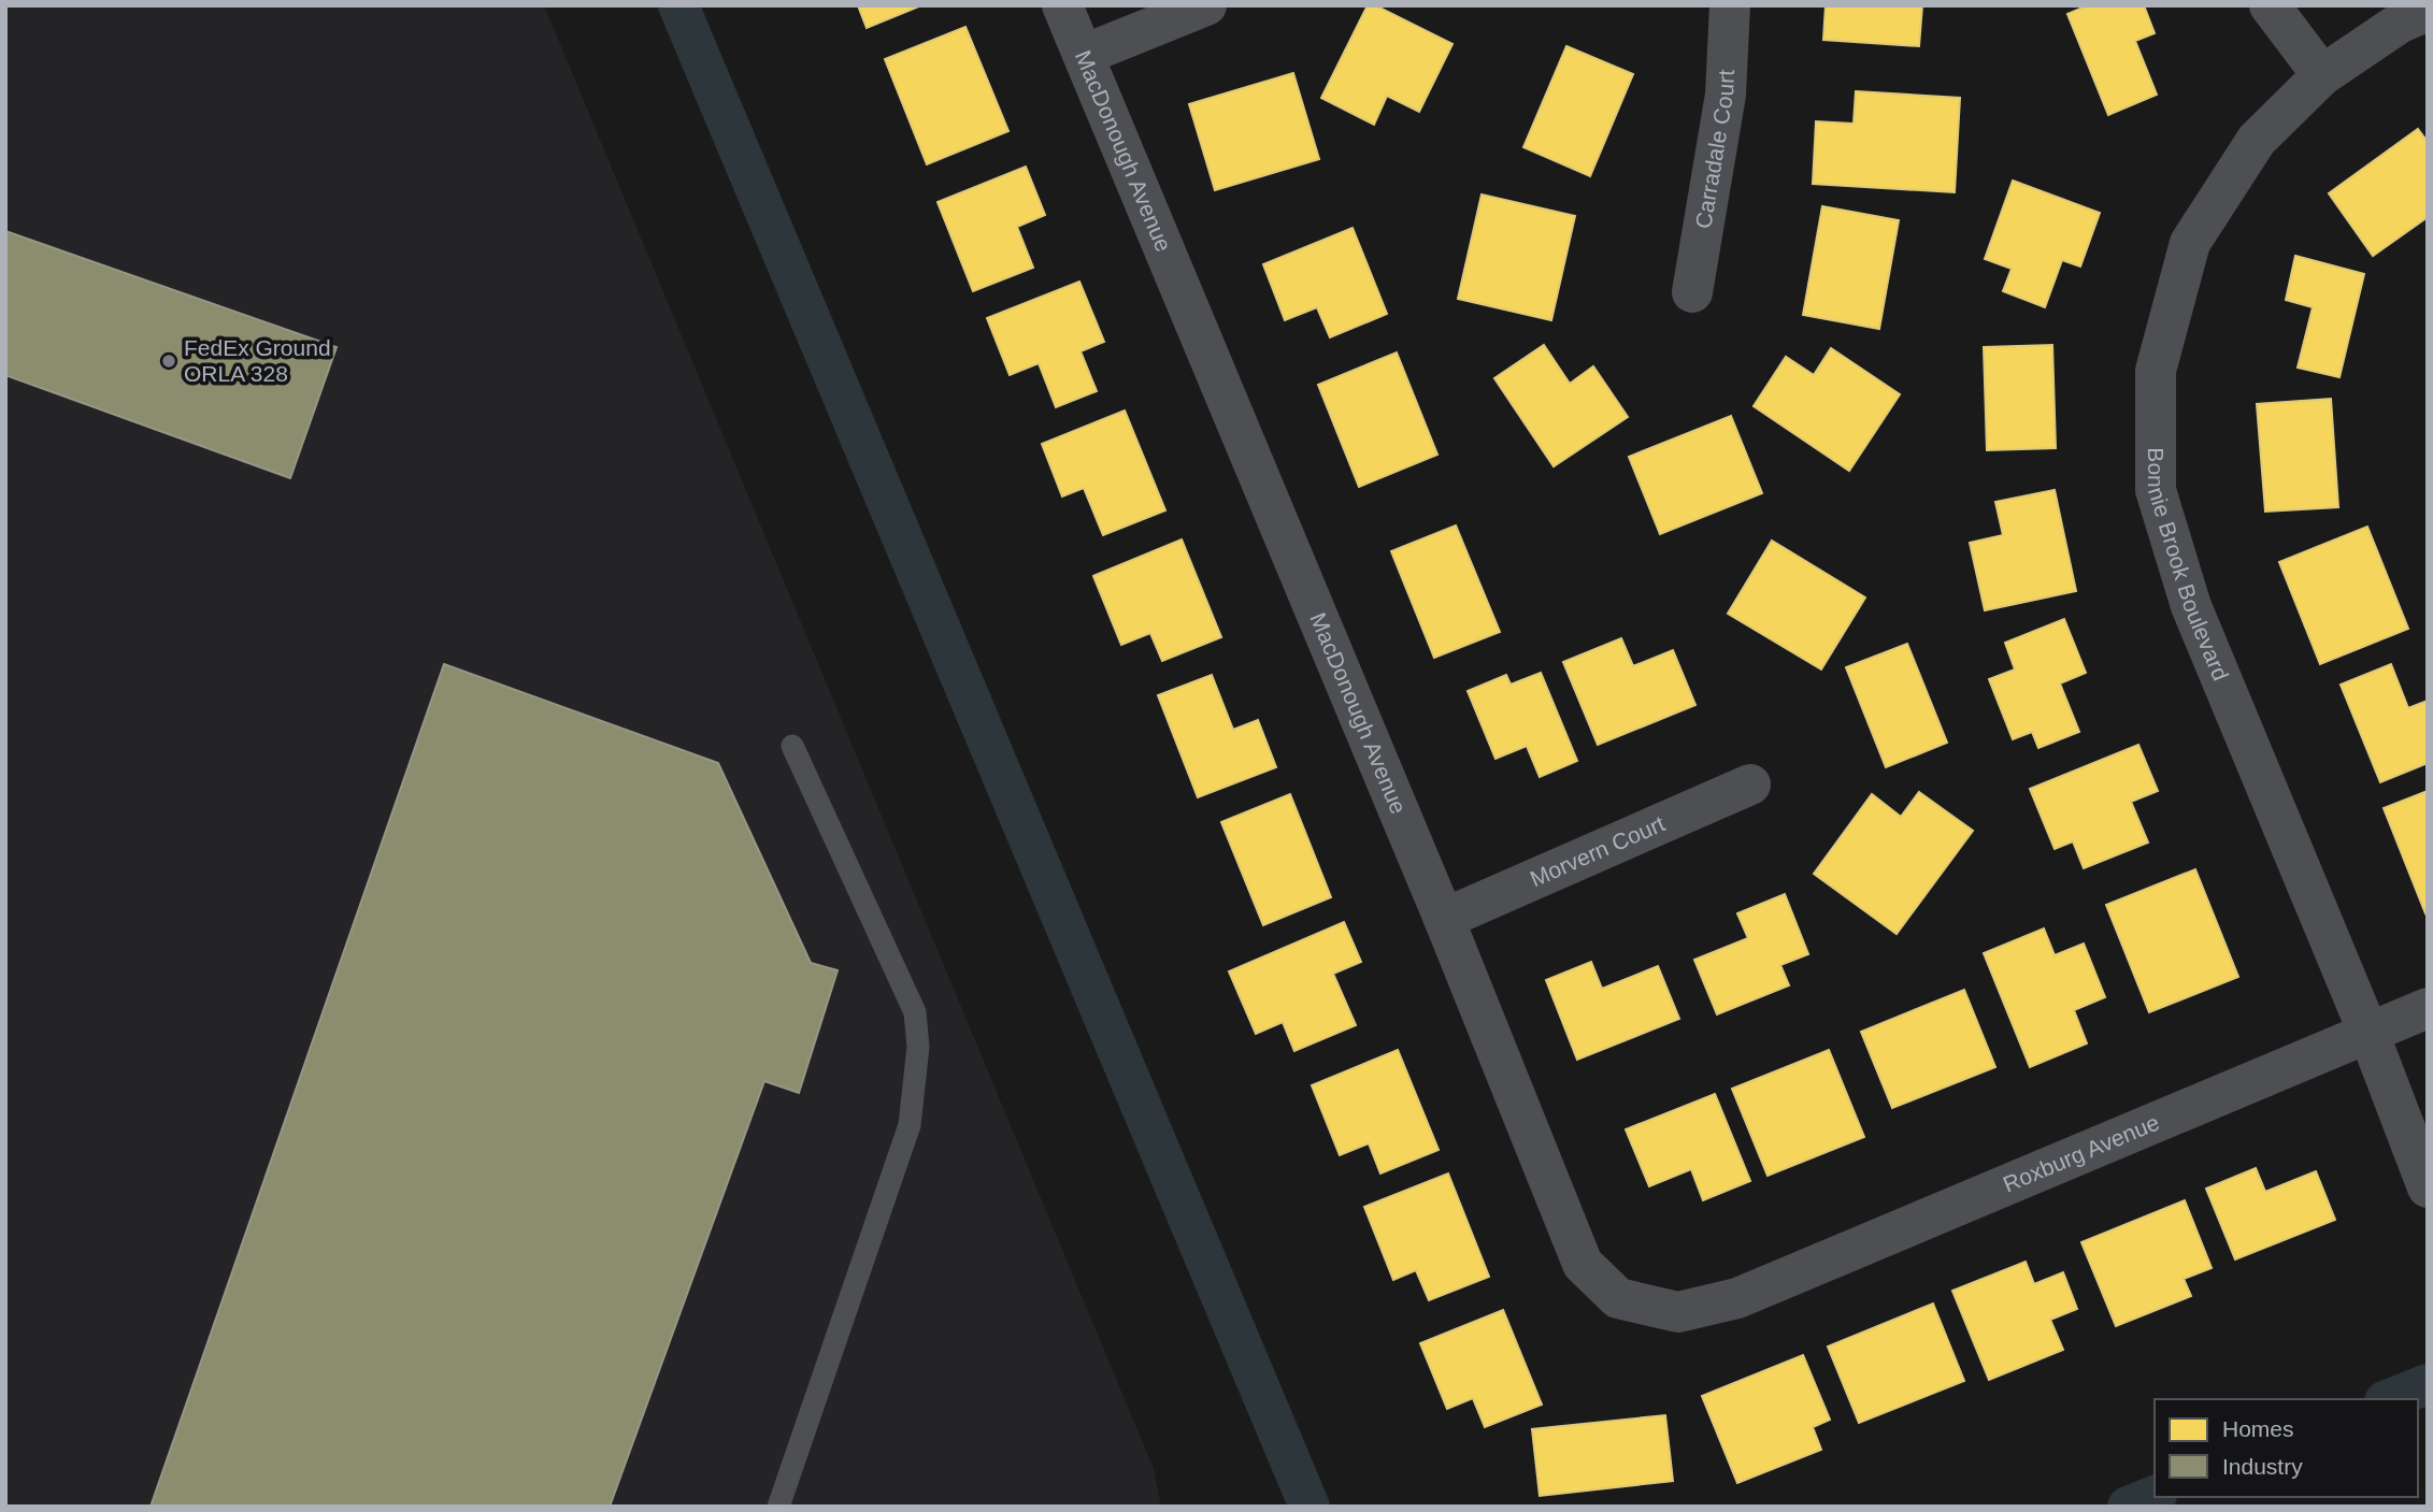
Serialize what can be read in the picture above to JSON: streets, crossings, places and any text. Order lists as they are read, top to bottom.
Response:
{
  "streets": {
    "street": [
      "Carradale Court",
      "MacDonough Avenue",
      "Bonnie Brook Boulevard",
      "Morvern Court",
      "Roxburg Avenue"
    ]
  },
  "crossings": [
    ["MacDonough Avenue", "Morvern Court"],
    ["MacDonough Avenue", "Roxburg Avenue"],
    ["Bonnie Brook Boulevard", "Roxburg Avenue"]
  ],
  "places": ["FedEx Ground ORLA 328"],
  "legend": ["Homes", "Industry"]
}
